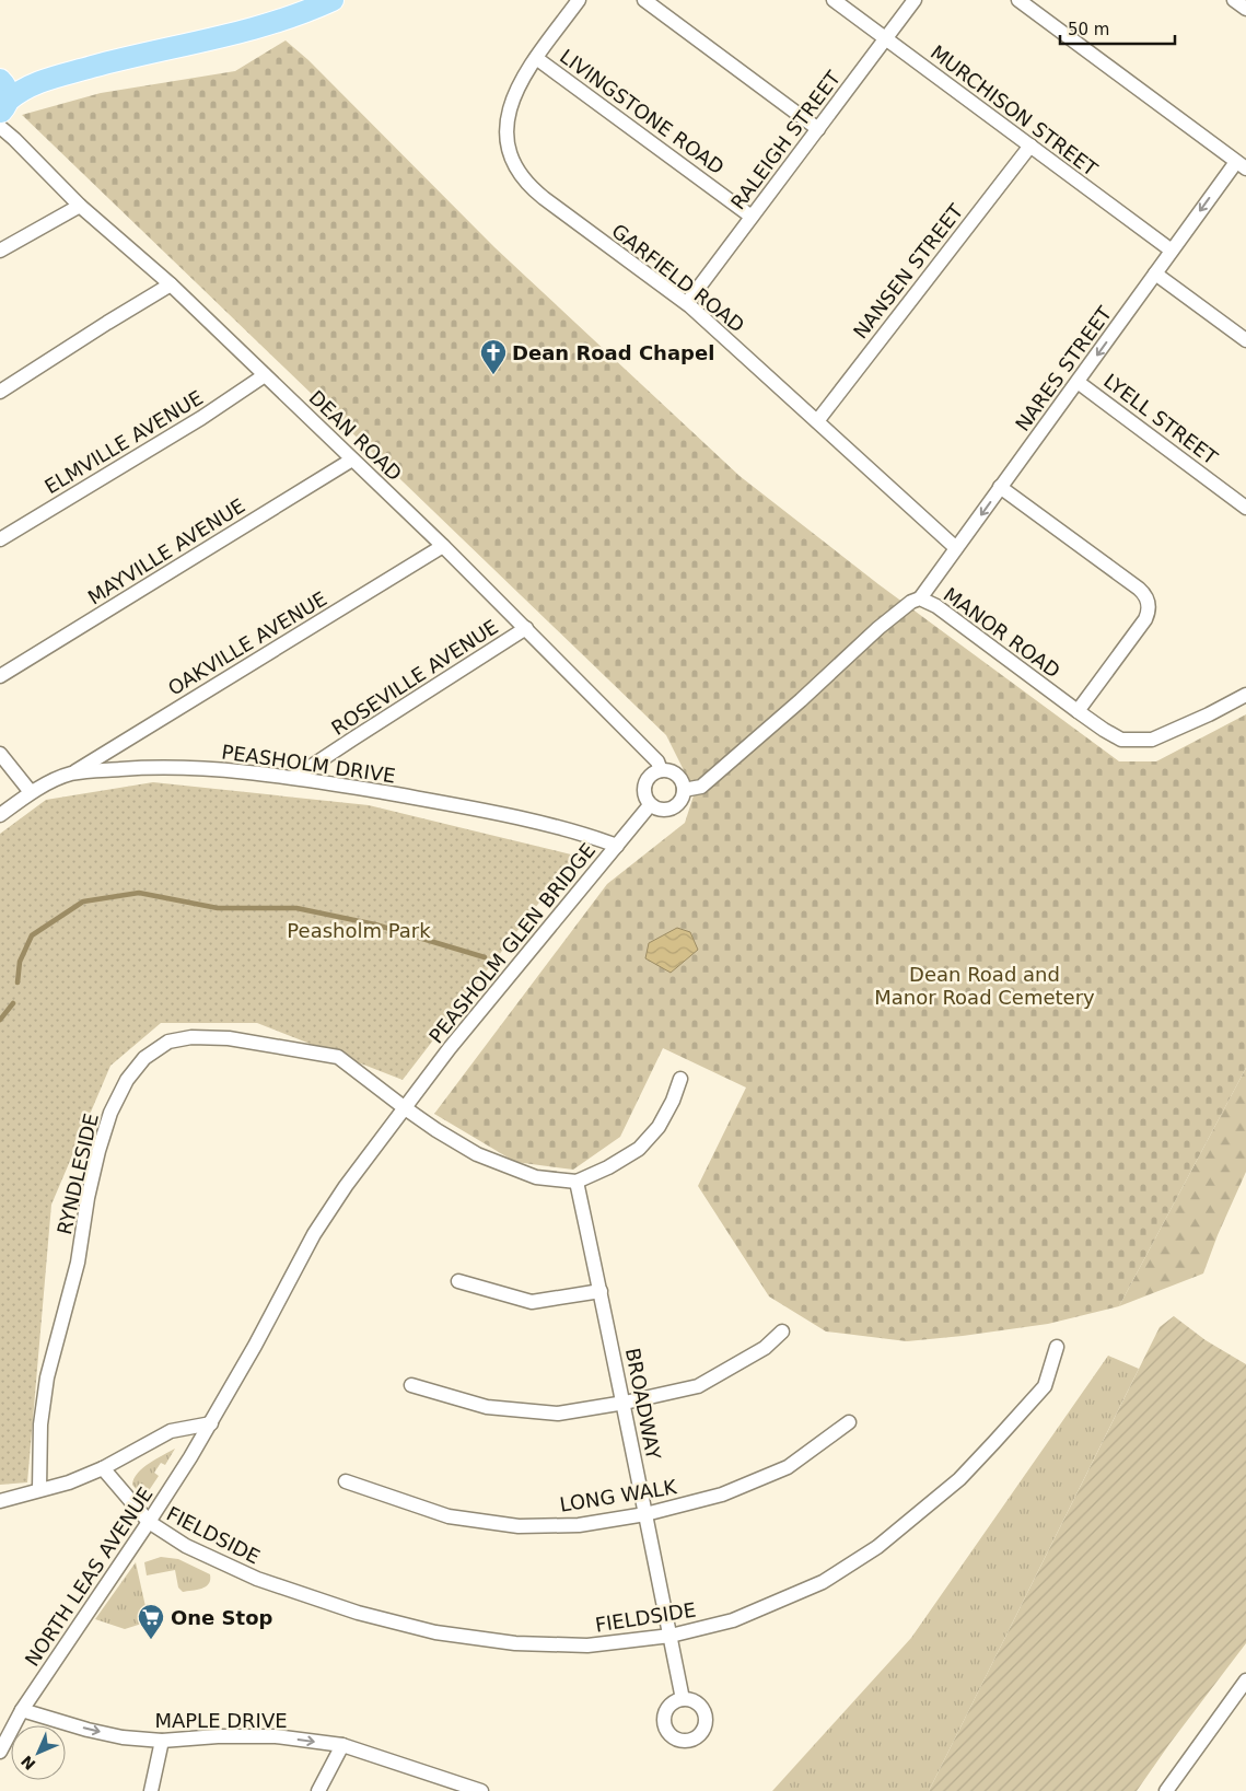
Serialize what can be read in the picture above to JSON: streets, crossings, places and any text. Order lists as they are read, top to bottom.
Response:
{
  "streets": {
    "street": [
      "MURCHISON STREET",
      "LIVINGSTONE ROAD",
      "RALEIGH STREET",
      "NANSEN STREET",
      "GARFIELD ROAD",
      "NARES STREET",
      "LYELL STREET",
      "DEAN ROAD",
      "ELMVILLE AVENUE",
      "MAYVILLE AVENUE",
      "MANOR ROAD",
      "OAKVILLE AVENUE",
      "ROSEVILLE AVENUE",
      "PEASHOLM DRIVE",
      "PEASHOLM GLEN BRIDGE",
      "RYNDLESIDE",
      "BROADWAY",
      "LONG WALK",
      "FIELDSIDE",
      "NORTH LEAS AVENUE",
      "MAPLE DRIVE"
    ]
  },
  "crossings": [
    ["MURCHISON STREET", "RALEIGH STREET"],
    ["MURCHISON STREET", "NANSEN STREET"],
    ["MURCHISON STREET", "NARES STREET"],
    ["LIVINGSTONE ROAD", "RALEIGH STREET"],
    ["LIVINGSTONE ROAD", "GARFIELD ROAD"],
    ["RALEIGH STREET", "GARFIELD ROAD"],
    ["NANSEN STREET", "GARFIELD ROAD"],
    ["GARFIELD ROAD", "NARES STREET"],
    ["NARES STREET", "LYELL STREET"],
    ["NARES STREET", "MANOR ROAD"],
    ["DEAN ROAD", "ELMVILLE AVENUE"],
    ["DEAN ROAD", "MAYVILLE AVENUE"],
    ["DEAN ROAD", "MANOR ROAD"],
    ["DEAN ROAD", "OAKVILLE AVENUE"],
    ["DEAN ROAD", "ROSEVILLE AVENUE"],
    ["DEAN ROAD", "PEASHOLM GLEN BRIDGE"],
    ["MANOR ROAD", "PEASHOLM GLEN BRIDGE"],
    ["OAKVILLE AVENUE", "PEASHOLM DRIVE"],
    ["ROSEVILLE AVENUE", "PEASHOLM DRIVE"],
    ["PEASHOLM DRIVE", "PEASHOLM GLEN BRIDGE"],
    ["PEASHOLM GLEN BRIDGE", "RYNDLESIDE"],
    ["PEASHOLM GLEN BRIDGE", "NORTH LEAS AVENUE"],
    ["RYNDLESIDE", "BROADWAY"],
    ["RYNDLESIDE", "NORTH LEAS AVENUE"],
    ["BROADWAY", "LONG WALK"],
    ["BROADWAY", "FIELDSIDE"],
    ["FIELDSIDE", "NORTH LEAS AVENUE"],
    ["NORTH LEAS AVENUE", "MAPLE DRIVE"]
  ],
  "one_way": ["NARES STREET", "MAPLE DRIVE"],
  "parks": ["Peasholm Park", "Dean Road and Manor Road Cemetery"],
  "places": {
    "church": ["Dean Road Chapel"],
    "supermarket": ["One Stop"]
  },
  "scale_bar": "50 m",
  "north": "bottom left"
}
